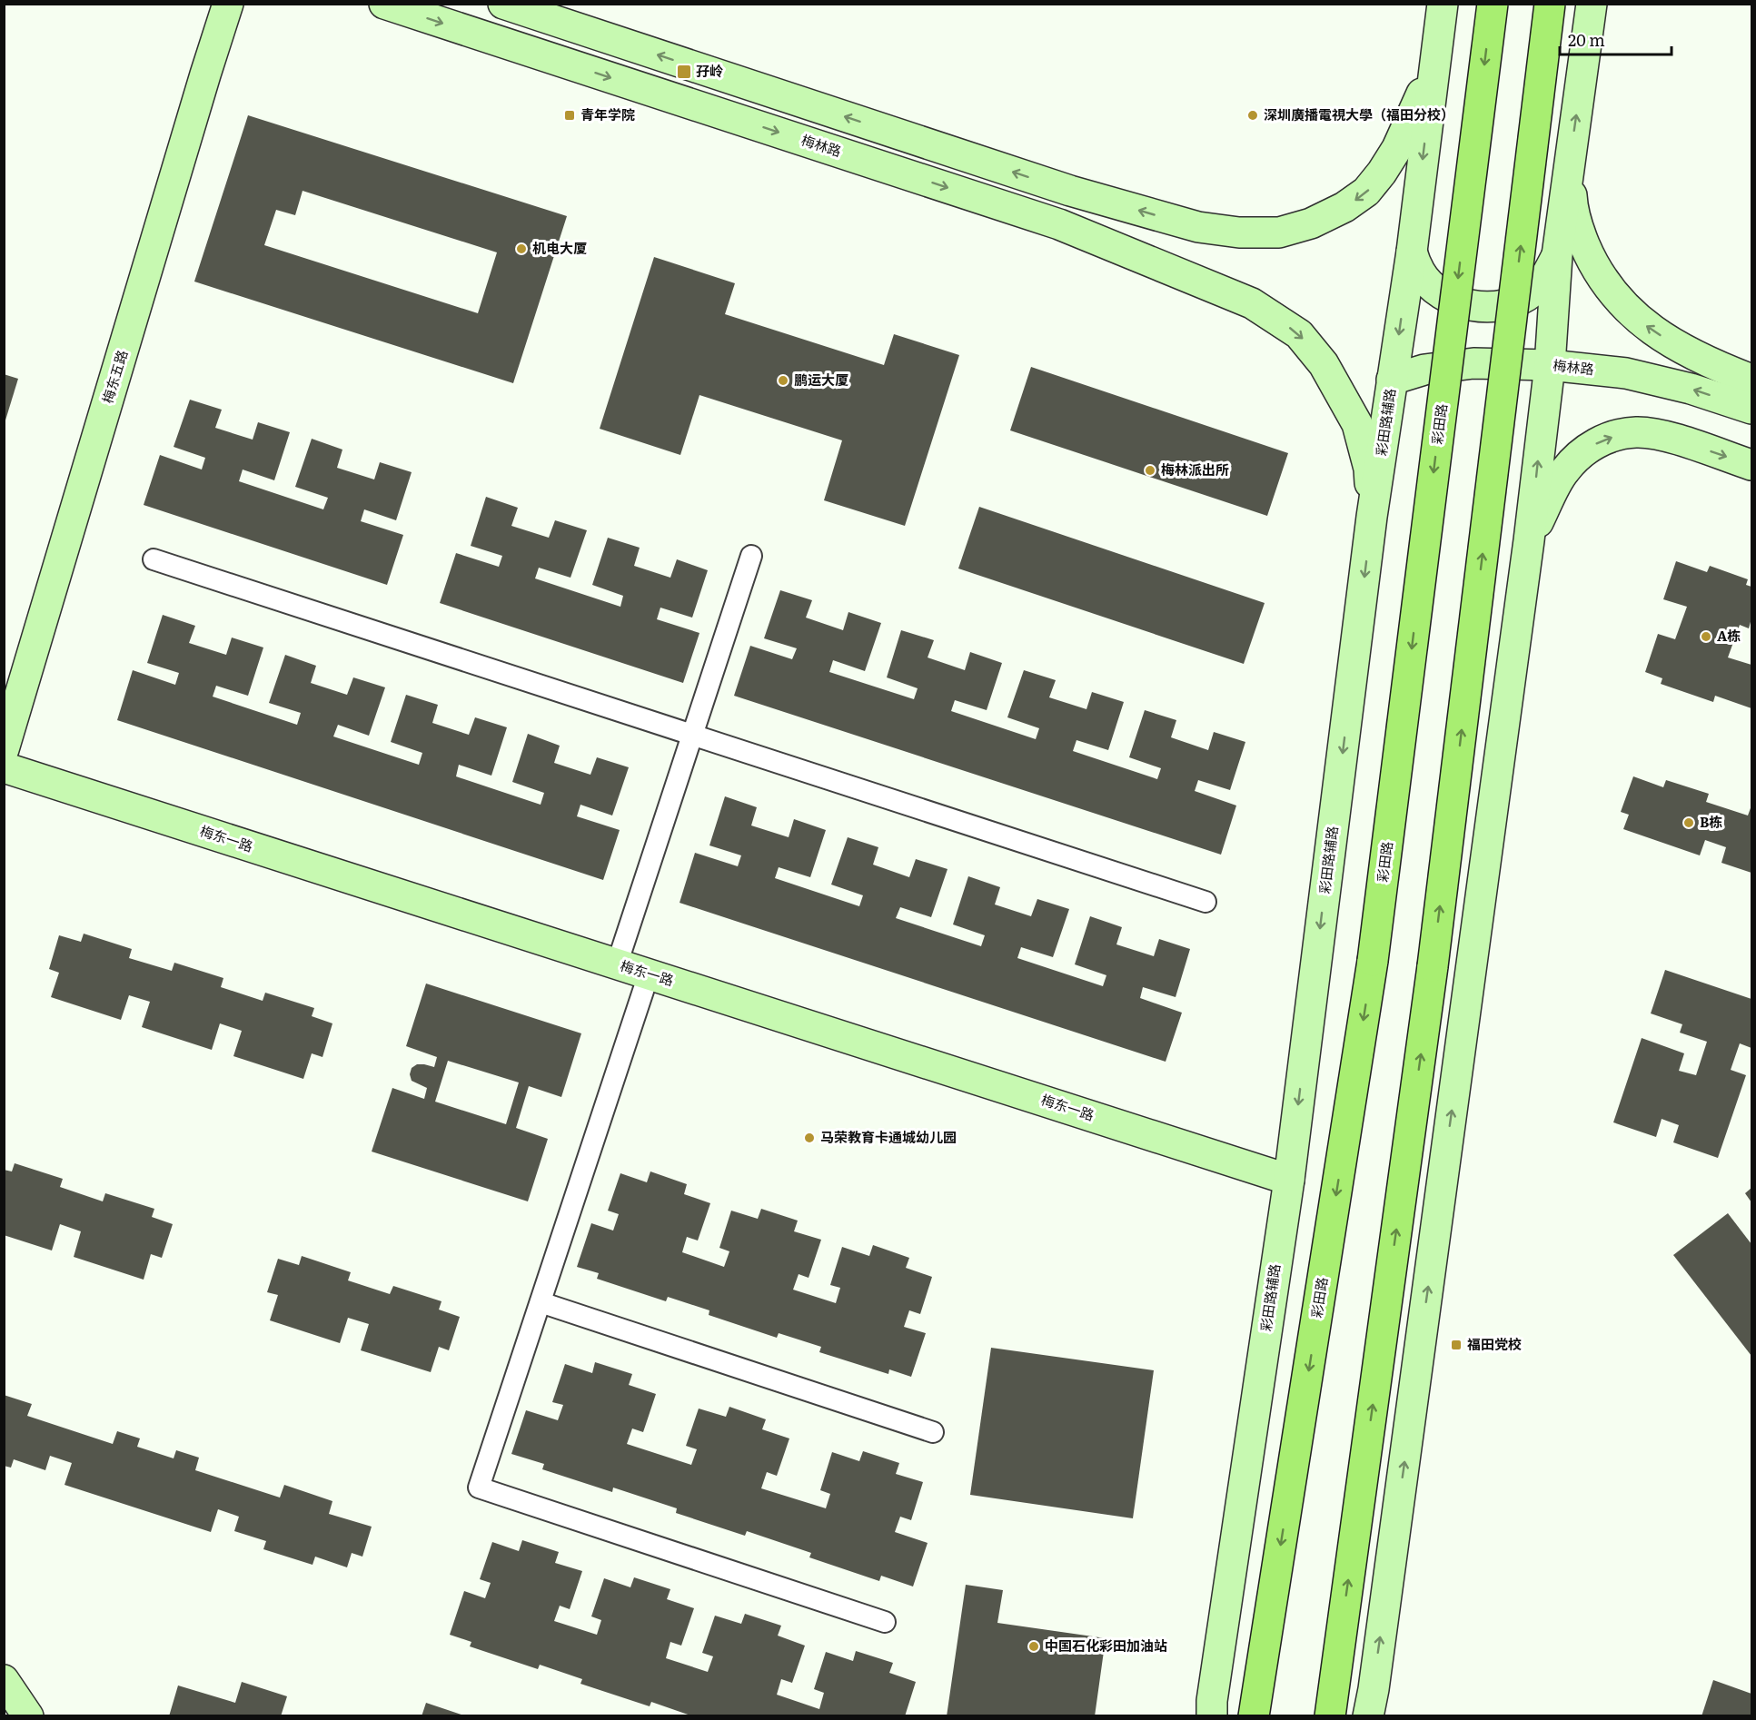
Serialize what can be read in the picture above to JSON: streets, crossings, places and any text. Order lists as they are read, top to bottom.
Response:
{
  "streets": {
    "main road": [
      "梅林路",
      "梅东五路",
      "彩田路辅路",
      "彩田路",
      "梅东一路"
    ]
  },
  "crossings": [
    ["梅林路", "彩田路辅路"],
    ["彩田路辅路", "梅东一路"]
  ],
  "places": {
    "transit": ["孖岭", "青年学院", "福田党校"],
    "other": [
      "深圳廣播電視大學（福田分校）",
      "机电大厦",
      "鹏运大厦",
      "梅林派出所",
      "A栋",
      "B栋",
      "马荣教育卡通城幼儿园",
      "中国石化彩田加油站"
    ]
  },
  "scale_bar": "20 m"
}
